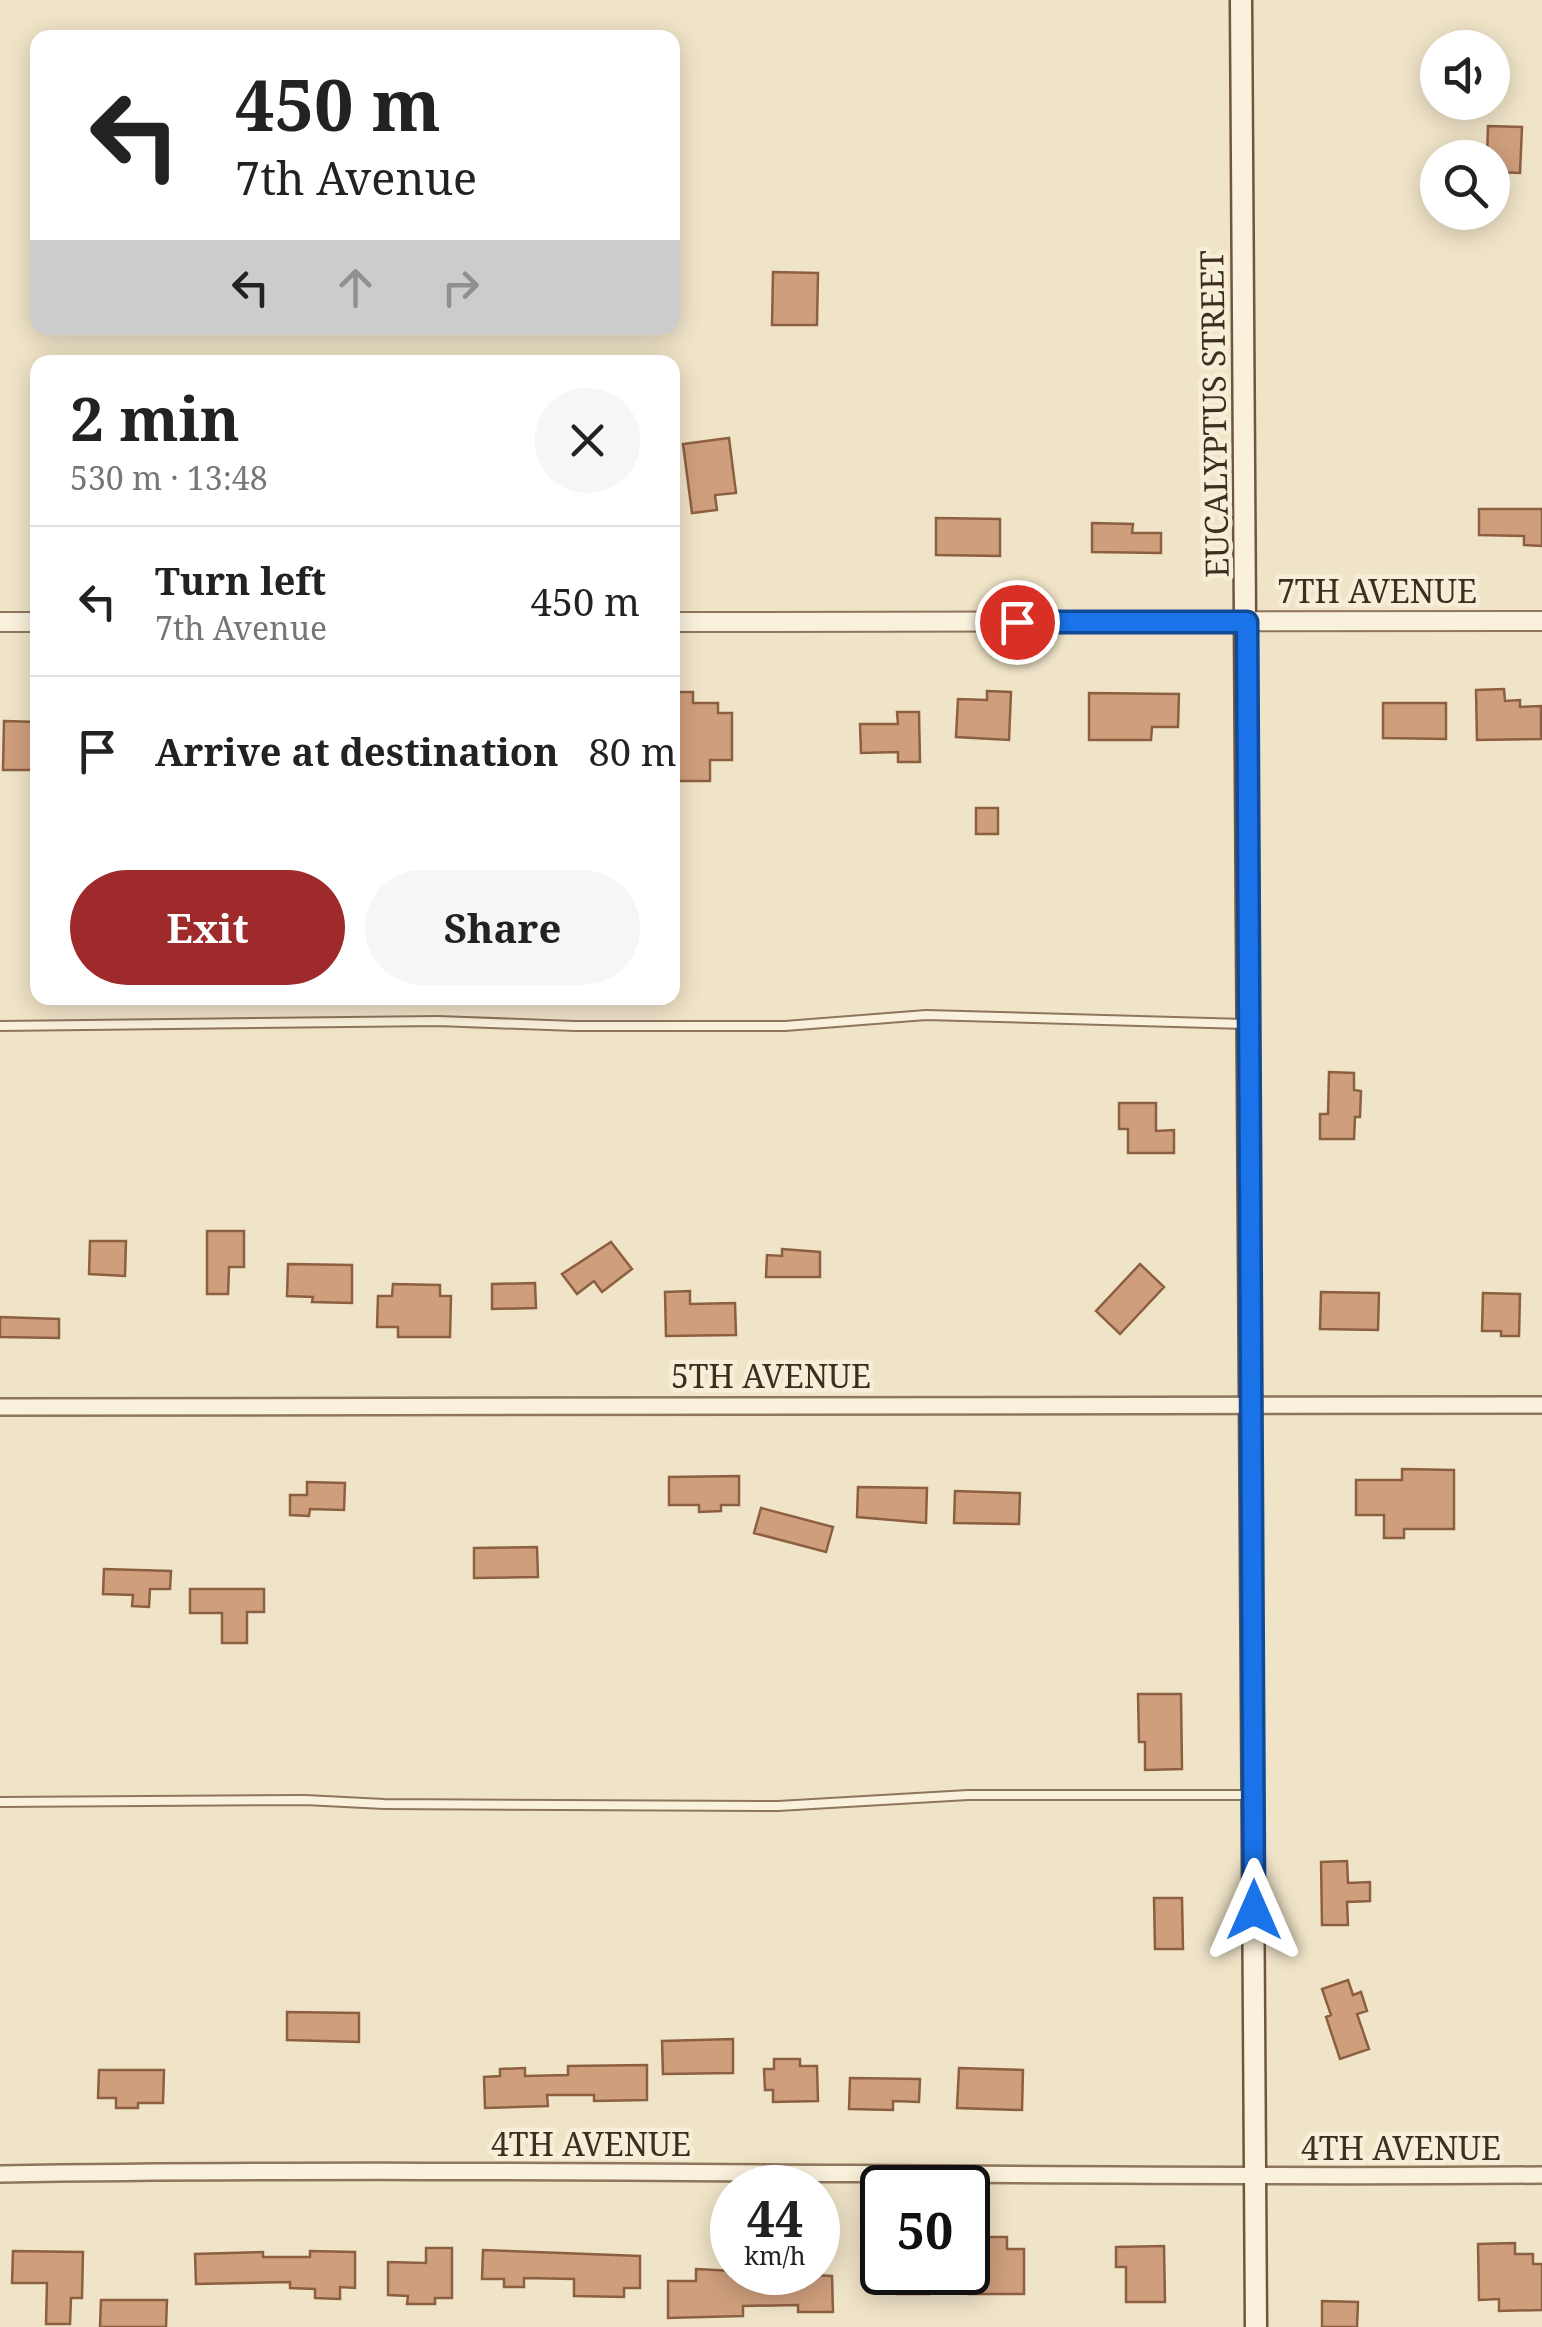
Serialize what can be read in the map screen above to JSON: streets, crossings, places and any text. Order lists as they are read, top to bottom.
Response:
{
  "streets": {
    "main road": ["EUCALYPTUS STREET"],
    "street": ["7TH AVENUE", "5TH AVENUE", "4TH AVENUE"]
  },
  "crossings": [
    ["EUCALYPTUS STREET", "7TH AVENUE"],
    ["EUCALYPTUS STREET", "5TH AVENUE"],
    ["EUCALYPTUS STREET", "4TH AVENUE"]
  ],
  "page": {
    "turn": ["450 m", "7th Avenue"],
    "heading": ["2 min", "530 m · 13:48"],
    "list": [
      {
        "name": "Turn left",
        "note": "7th Avenue",
        "value": "450 m"
      },
      {
        "name": "Arrive at destination",
        "value": "80 m"
      }
    ],
    "buttons": ["Exit", "Share"],
    "speed": "44 km/h",
    "limit": "50"
  }
}
